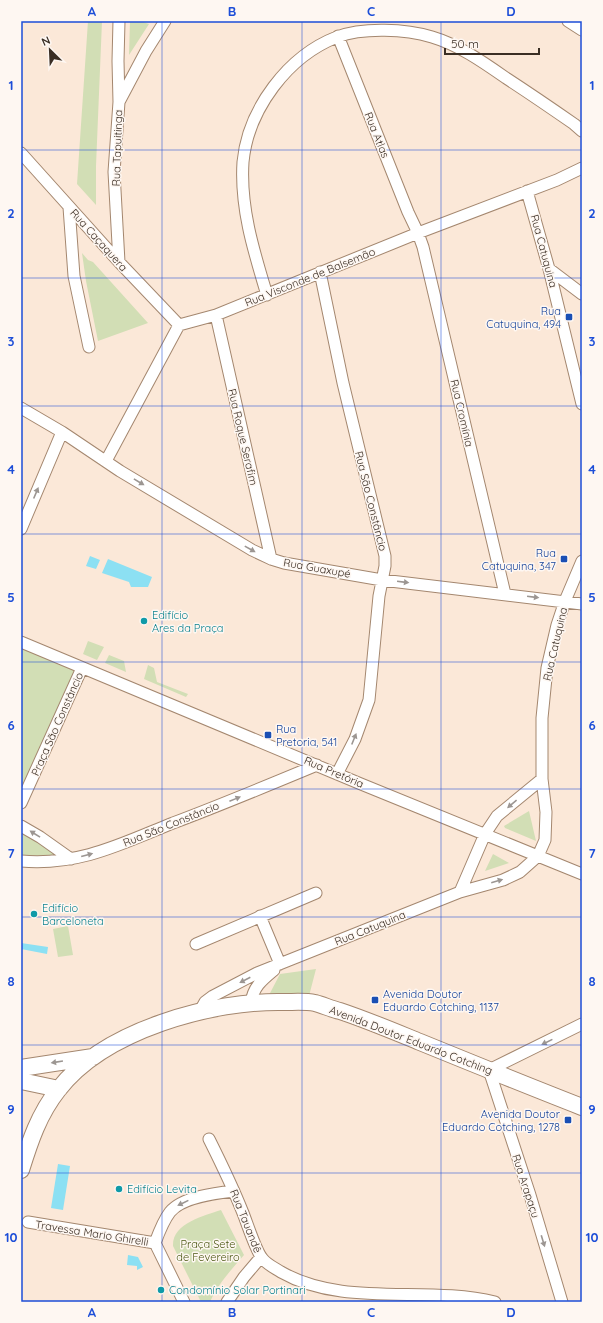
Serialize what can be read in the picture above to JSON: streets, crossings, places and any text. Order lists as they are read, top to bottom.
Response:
{
  "streets": {
    "main road": ["Avenida Doutor Eduardo Cotching"],
    "street": [
      "Rua Atlas",
      "Rua Tapuitinga",
      "Rua Caçaquera",
      "Rua Catuquina",
      "Rua Visconde de Balsemão",
      "Rua Cromínia",
      "Rua Roque Serafim",
      "Rua São Constâncio",
      "Rua Guaxupé",
      "Praça São Constâncio",
      "Rua Pretória",
      "Rua Arapaçu",
      "Rua Tauandê",
      "Travessa Mario Ghirelli"
    ]
  },
  "crossings": [
    ["Rua Atlas", "Rua Visconde de Balsemão"],
    ["Rua Atlas", "Rua Cromínia"],
    ["Rua Tapuitinga", "Rua Caçaquera"],
    ["Rua Caçaquera", "Rua Visconde de Balsemão"],
    ["Rua Catuquina", "Rua Visconde de Balsemão"],
    ["Rua Catuquina", "Rua Guaxupé"],
    ["Rua Catuquina", "Rua Pretória"],
    ["Rua Catuquina", "Avenida Doutor Eduardo Cotching"],
    ["Rua Visconde de Balsemão", "Rua Cromínia"],
    ["Rua Visconde de Balsemão", "Rua Roque Serafim"],
    ["Rua Visconde de Balsemão", "Rua São Constâncio"],
    ["Rua Cromínia", "Rua Guaxupé"],
    ["Rua Roque Serafim", "Rua Guaxupé"],
    ["Rua São Constâncio", "Rua Guaxupé"],
    ["Rua São Constâncio", "Rua Pretória"],
    ["Praça São Constâncio", "Rua Pretória"],
    ["Avenida Doutor Eduardo Cotching", "Rua Arapaçu"]
  ],
  "one_way": ["Rua São Constâncio", "Rua Guaxupé", "Rua Arapaçu"],
  "parks": ["Praça Sete de Fevereiro"],
  "places": {
    "transit": [
      "Rua Catuquina, 494",
      "Rua Catuquina, 347",
      "Rua Pretoria, 541",
      "Avenida Doutor Eduardo Cotching, 1137",
      "Avenida Doutor Eduardo Cotching, 1278"
    ],
    "other": [
      "Edifício Ares da Praça",
      "Edifício Barceloneta",
      "Edifício Levita",
      "Condomínio Solar Portinari"
    ]
  },
  "scale_bar": "50 m",
  "north": "top left",
  "grid": {
    "columns": [
      "A",
      "B",
      "C",
      "D"
    ],
    "rows": [
      "1",
      "2",
      "3",
      "4",
      "5",
      "6",
      "7",
      "8",
      "9",
      "10"
    ]
  }
}
